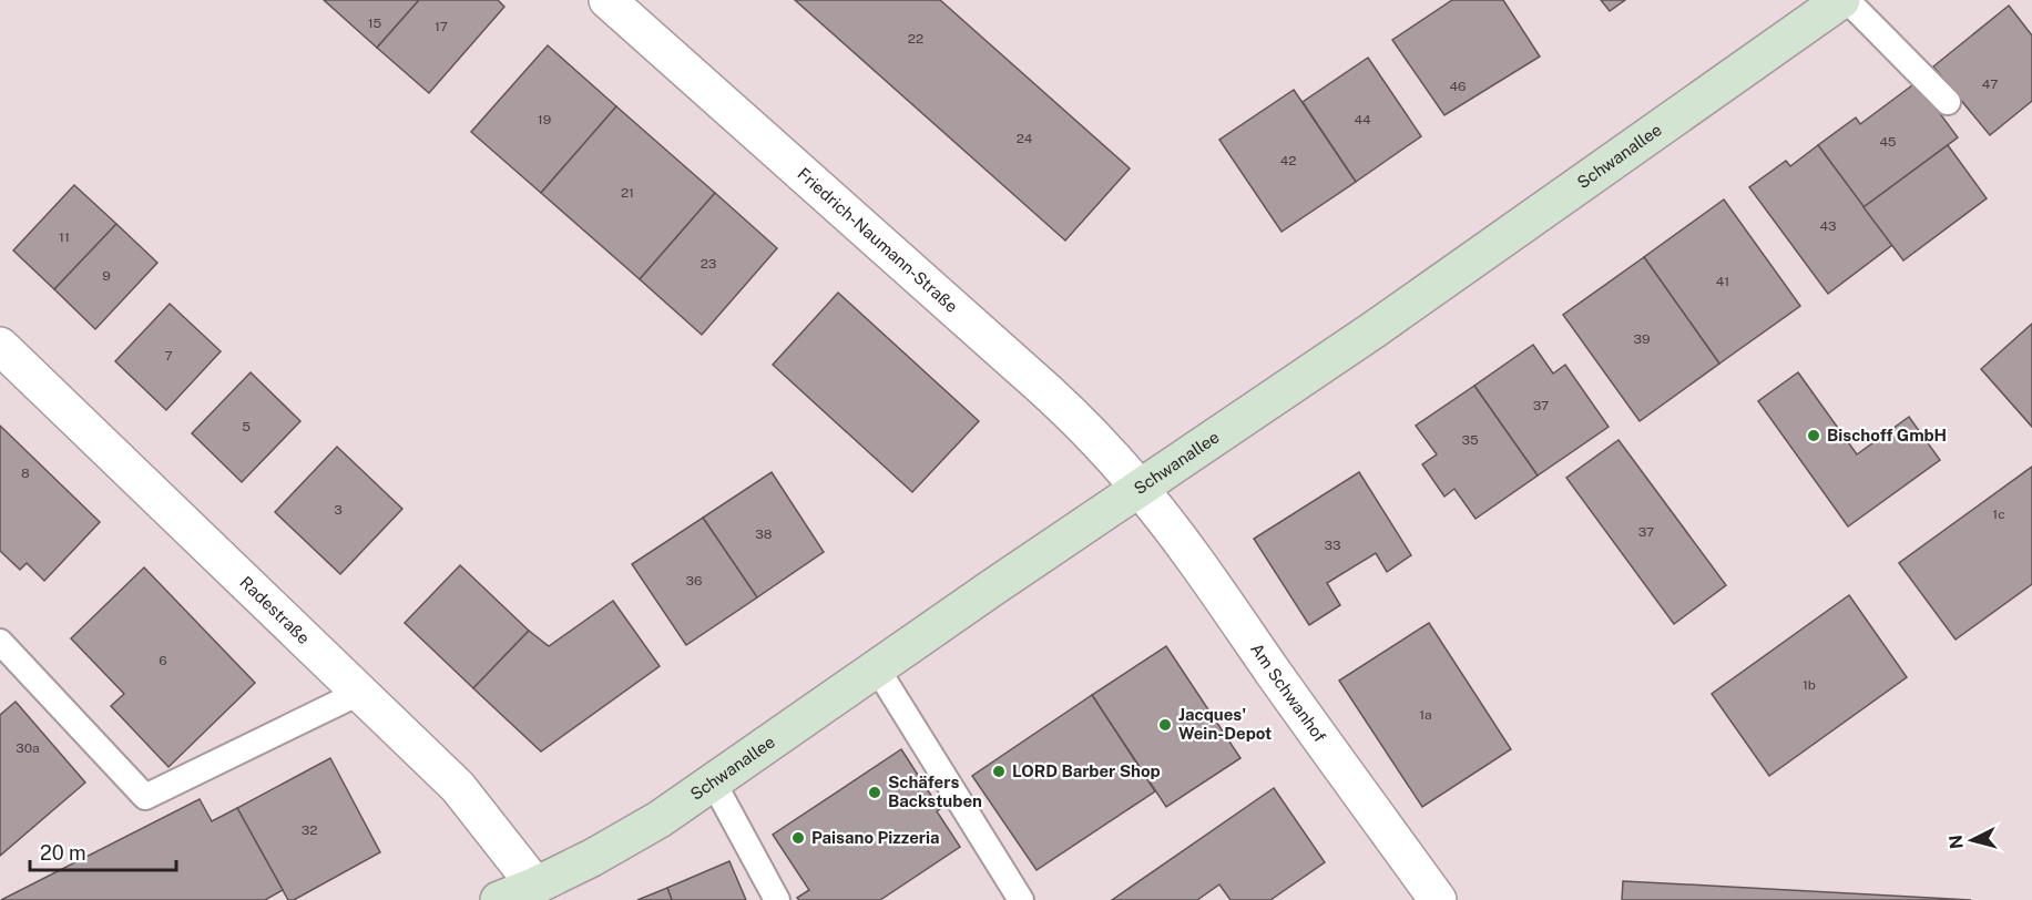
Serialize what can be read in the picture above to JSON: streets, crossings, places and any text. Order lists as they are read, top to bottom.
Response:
{
  "streets": {
    "main road": ["Schwanallee"],
    "street": ["Friedrich-Naumann-Straße", "Radestraße", "Am Schwanhof"]
  },
  "crossings": [
    ["Schwanallee", "Friedrich-Naumann-Straße"],
    ["Schwanallee", "Radestraße"],
    ["Schwanallee", "Am Schwanhof"],
    ["Friedrich-Naumann-Straße", "Am Schwanhof"]
  ],
  "places": [
    "Bischoff GmbH",
    "Jacques' Wein-Depot",
    "LORD Barber Shop",
    "Schäfers Backstuben",
    "Paisano Pizzeria"
  ],
  "house_numbers": [
    "15",
    "17",
    "22",
    "47",
    "46",
    "19",
    "44",
    "24",
    "45",
    "42",
    "21",
    "43",
    "11",
    "23",
    "9",
    "41",
    "39",
    "7",
    "37",
    "5",
    "35",
    "8",
    "3",
    "1c",
    "37",
    "38",
    "33",
    "36",
    "6",
    "1b",
    "1a",
    "30a",
    "32"
  ],
  "scale_bar": "20 m",
  "north": "left"
}
